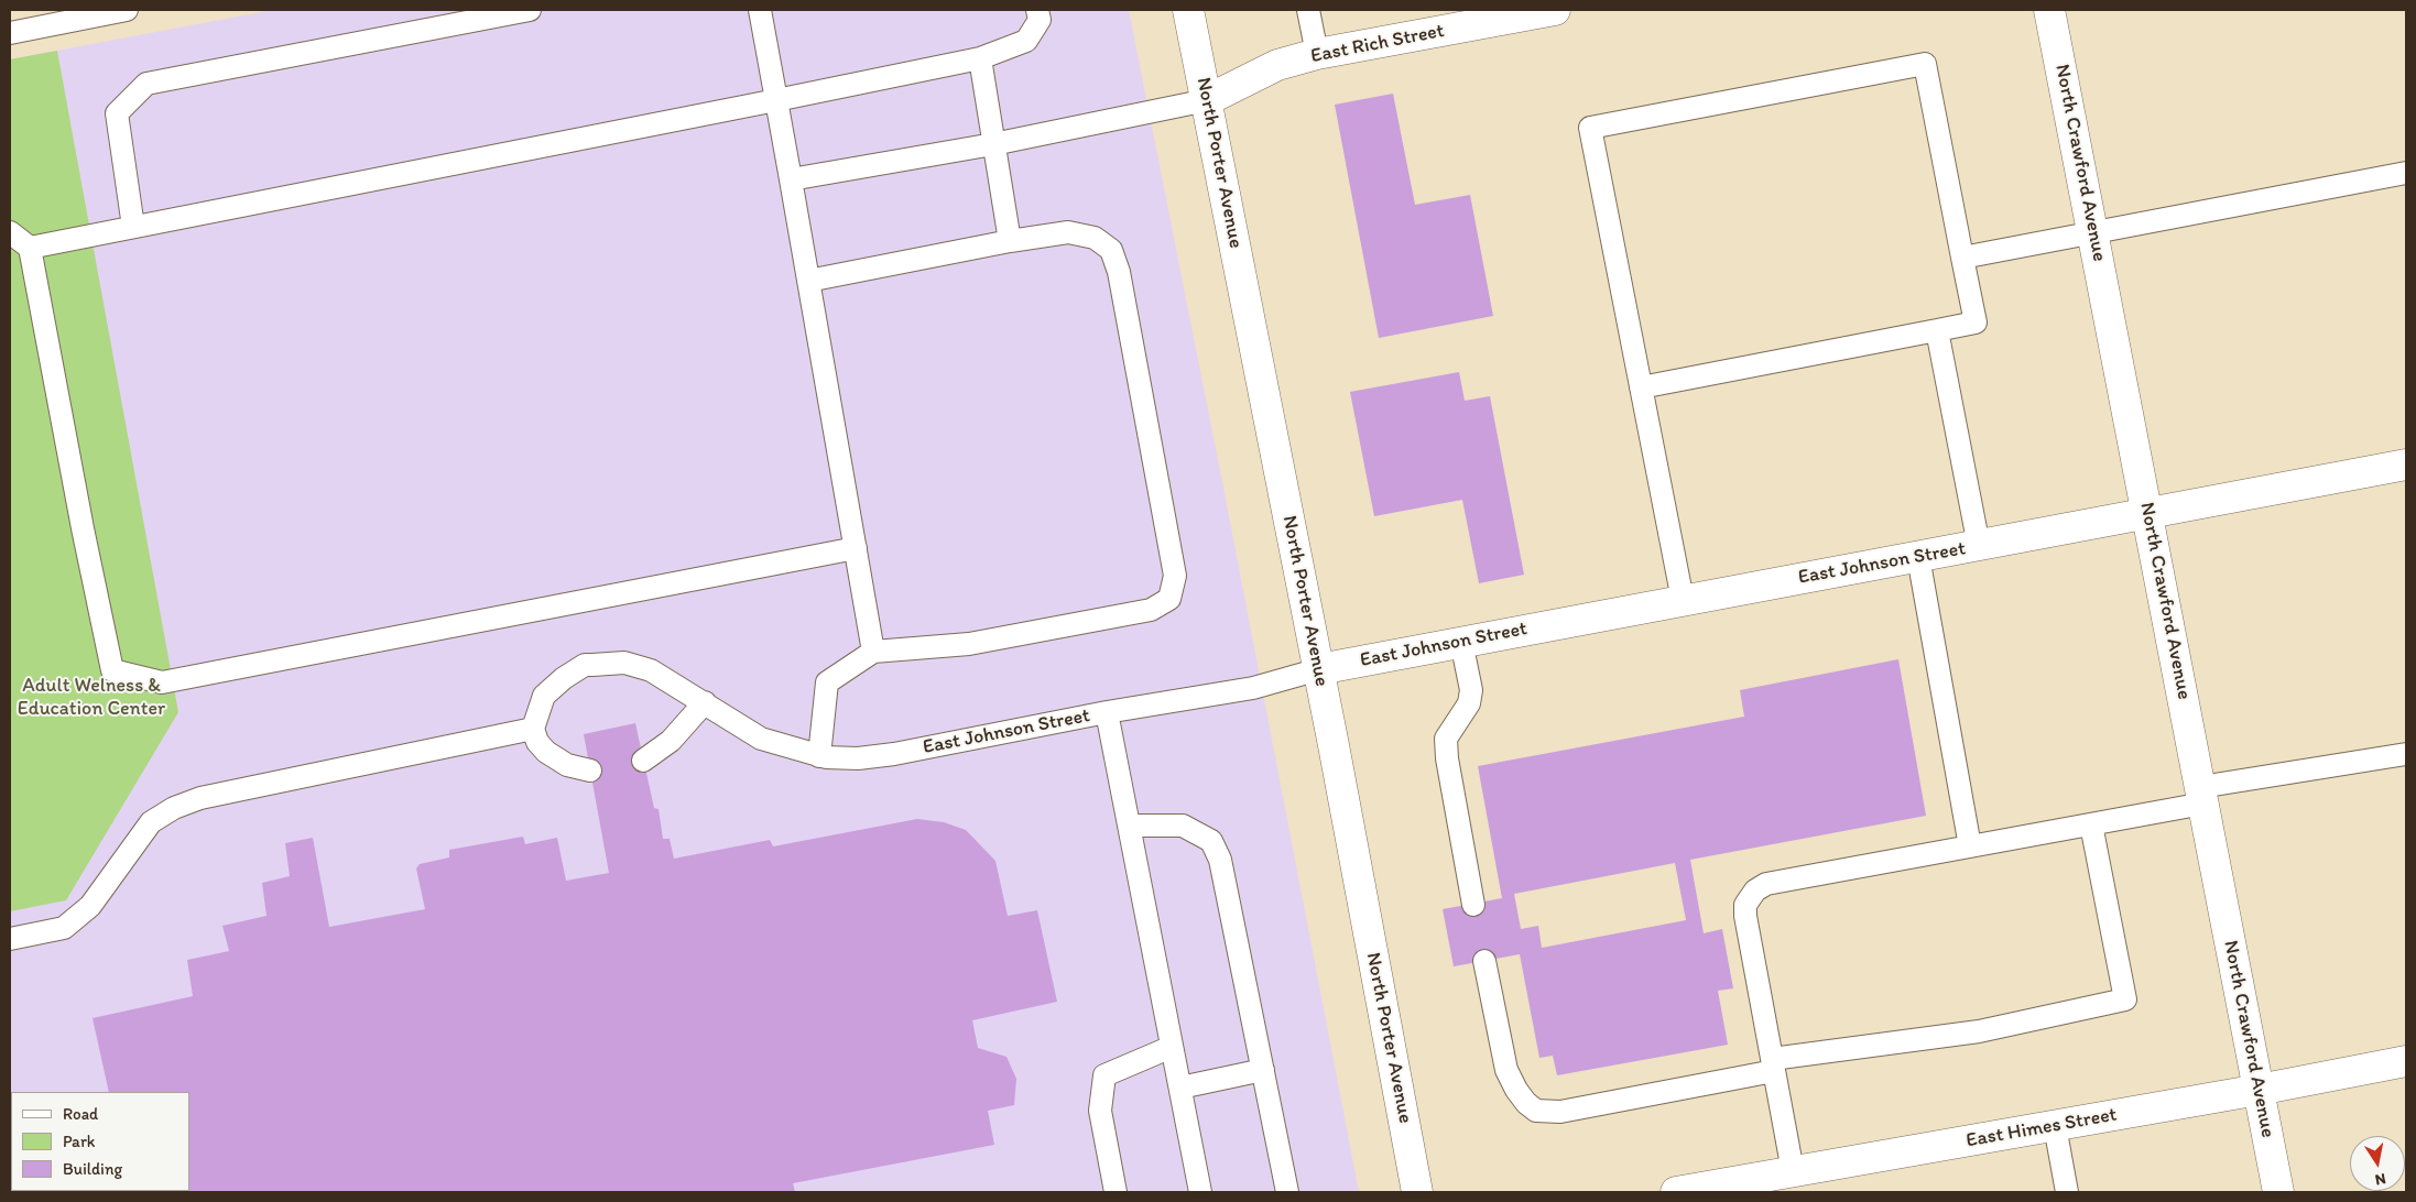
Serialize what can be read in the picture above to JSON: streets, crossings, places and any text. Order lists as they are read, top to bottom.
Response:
{
  "streets": {
    "street": [
      "East Rich Street",
      "North Porter Avenue",
      "North Crawford Avenue",
      "East Johnson Street",
      "East Himes Street"
    ]
  },
  "crossings": [
    ["East Rich Street", "North Porter Avenue"],
    ["North Porter Avenue", "East Johnson Street"],
    ["North Crawford Avenue", "East Johnson Street"],
    ["North Crawford Avenue", "East Himes Street"]
  ],
  "parks": ["Adult Welness & Education Center"],
  "legend": ["Road", "Park", "Building"],
  "north": "bottom"
}
